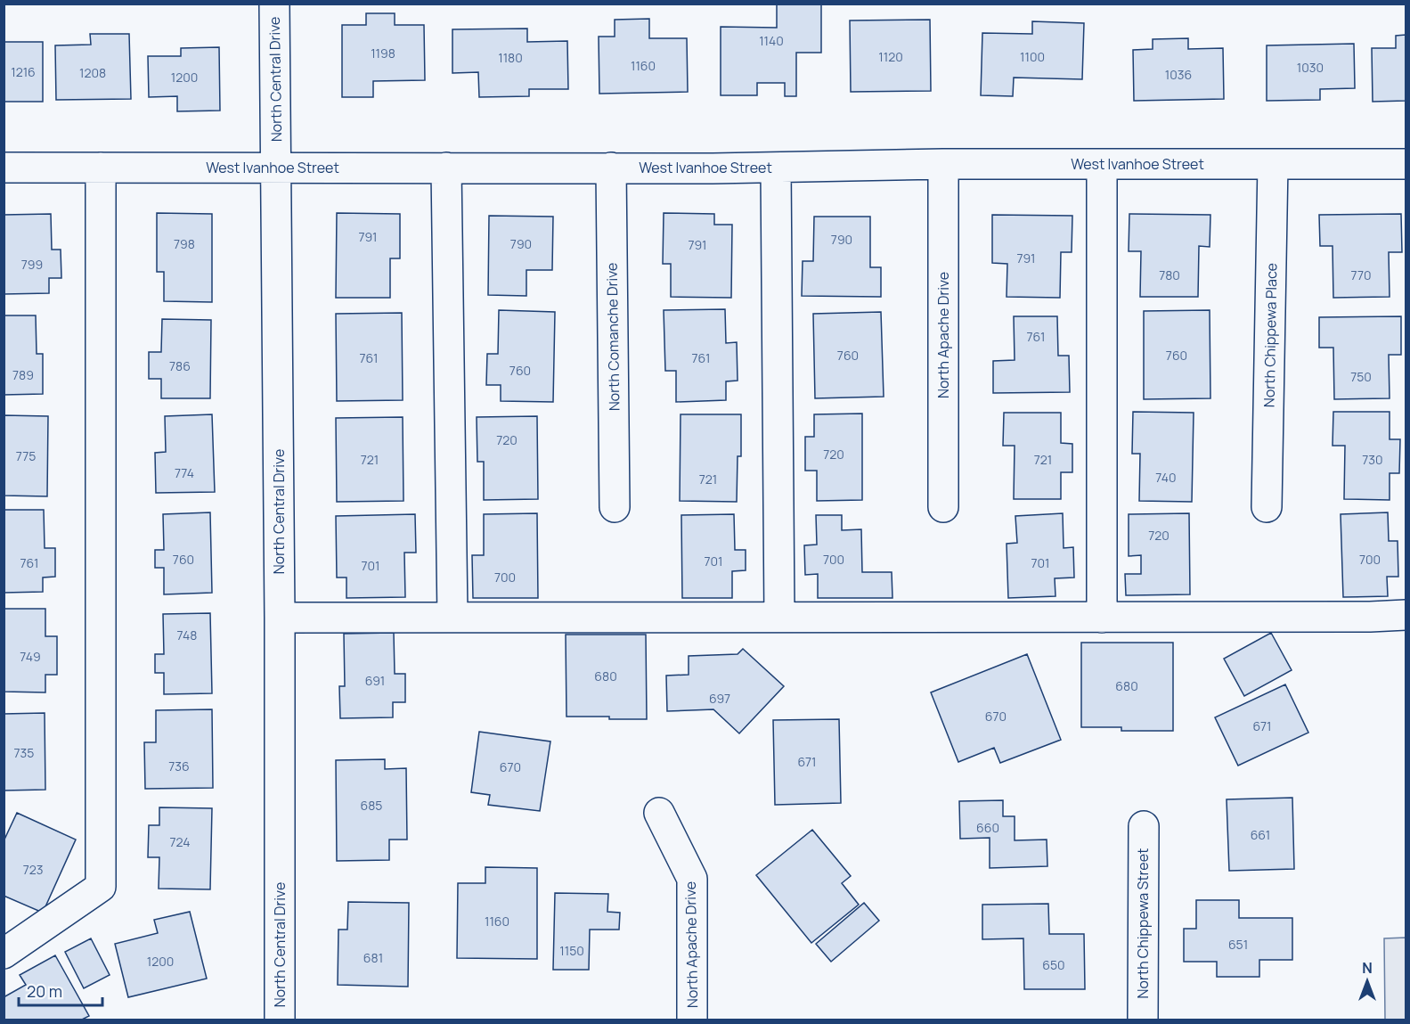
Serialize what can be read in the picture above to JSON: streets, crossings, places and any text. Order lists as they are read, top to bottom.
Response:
{
  "streets": {
    "street": [
      "North Central Drive",
      "West Ivanhoe Street",
      "North Apache Drive",
      "North Chippewa Place",
      "North Comanche Drive",
      "North Chippewa Street"
    ]
  },
  "crossings": [
    ["North Central Drive", "West Ivanhoe Street"],
    ["West Ivanhoe Street", "North Apache Drive"],
    ["West Ivanhoe Street", "North Chippewa Place"],
    ["West Ivanhoe Street", "North Comanche Drive"]
  ],
  "house_numbers": [
    "1140",
    "1198",
    "1120",
    "1100",
    "1180",
    "1160",
    "1030",
    "1216",
    "1208",
    "1036",
    "1200",
    "791",
    "790",
    "798",
    "790",
    "791",
    "791",
    "799",
    "780",
    "770",
    "761",
    "760",
    "760",
    "761",
    "761",
    "786",
    "760",
    "789",
    "750",
    "720",
    "720",
    "775",
    "721",
    "721",
    "730",
    "774",
    "740",
    "721",
    "720",
    "760",
    "700",
    "700",
    "701",
    "761",
    "701",
    "701",
    "700",
    "748",
    "749",
    "680",
    "691",
    "680",
    "697",
    "670",
    "671",
    "735",
    "671",
    "736",
    "670",
    "685",
    "660",
    "661",
    "724",
    "723",
    "1160",
    "651",
    "1150",
    "681",
    "1200",
    "650"
  ],
  "scale_bar": "20 m",
  "north": "top"
}
